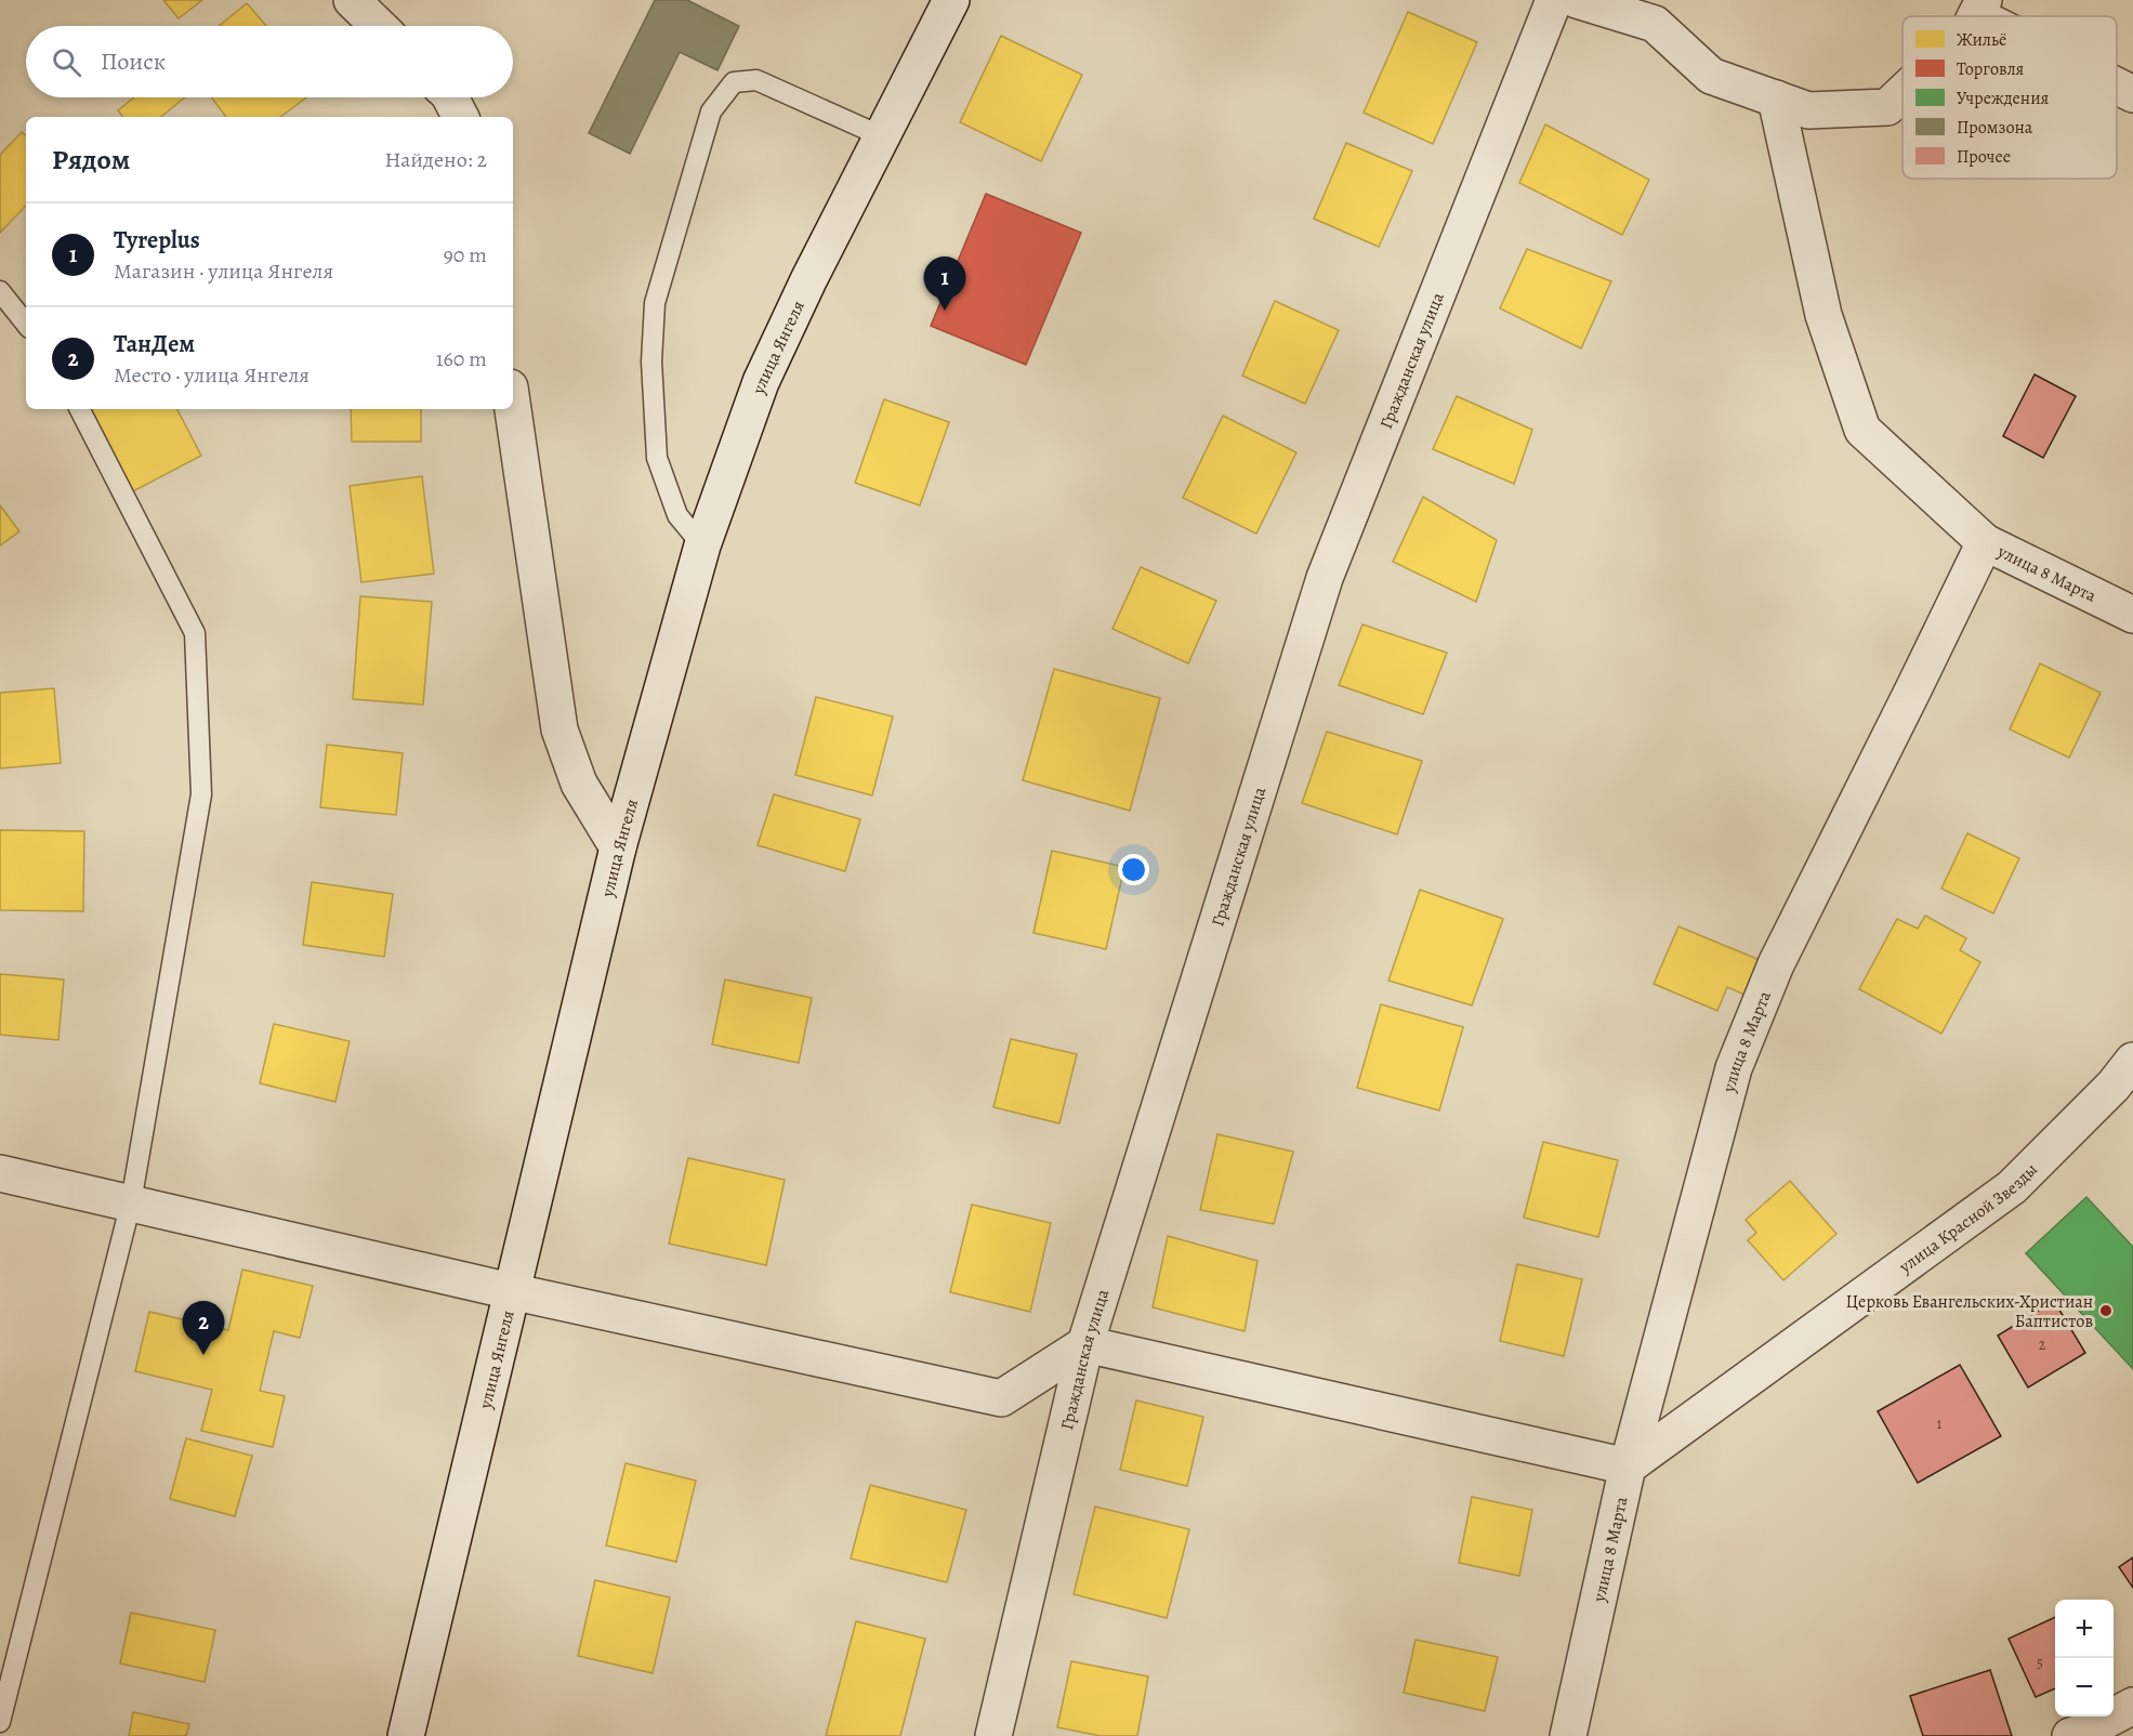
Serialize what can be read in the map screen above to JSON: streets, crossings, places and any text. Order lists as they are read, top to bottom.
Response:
{
  "streets": {
    "street": [
      "улица Янгеля",
      "Гражданская улица",
      "улица 8 Марта",
      "улица Красной Звезды"
    ]
  },
  "crossings": [
    ["улица 8 Марта", "улица Красной Звезды"]
  ],
  "places": ["Церковь Евангельских-Христиан Баптистов"],
  "house_numbers": ["2", "1", "5"],
  "legend": [
    "Жильё",
    "Торговля",
    "Учреждения",
    "Промзона",
    "Прочее"
  ],
  "page": {
    "search": "Поиск",
    "heading": ["Рядом", "Найдено: 2"],
    "list": [
      {
        "mark": "1",
        "name": "Tyreplus",
        "note": "Магазин · улица Янгеля",
        "value": "90 m"
      },
      {
        "mark": "2",
        "name": "ТанДем",
        "note": "Место · улица Янгеля",
        "value": "160 m"
      }
    ],
    "pins": ["1", "2"],
    "map_buttons": ["+", "−"]
  }
}
